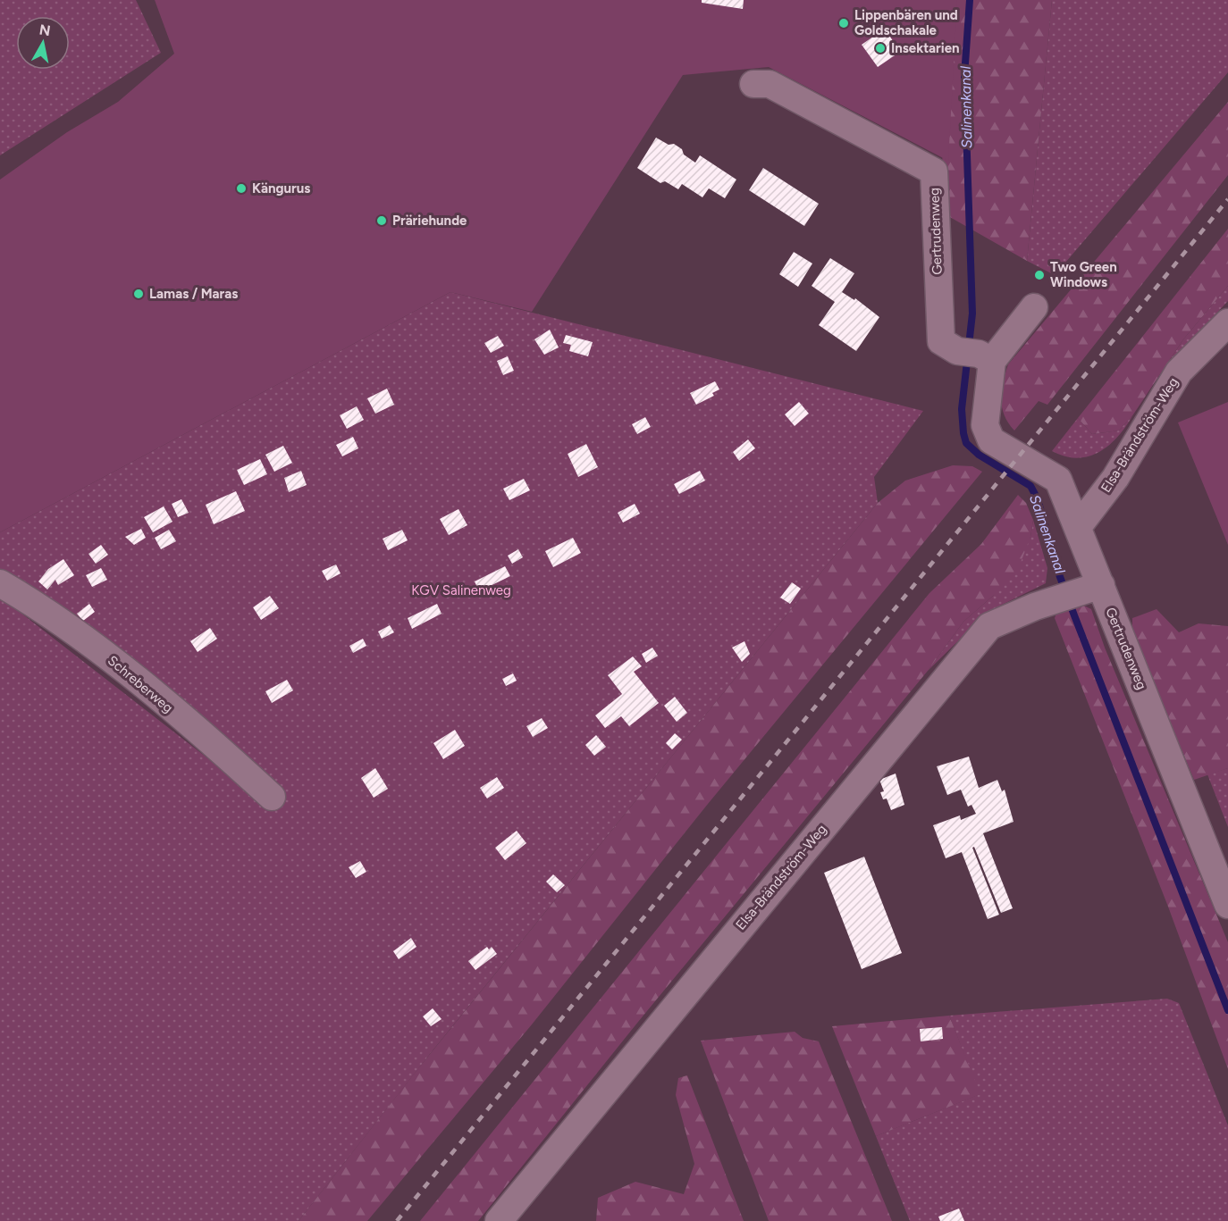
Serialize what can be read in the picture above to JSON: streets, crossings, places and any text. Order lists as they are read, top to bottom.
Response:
{
  "streets": {
    "street": ["Gertrudenweg", "Elsa-Brändström-Weg", "Schreberweg"]
  },
  "crossings": [
    ["Gertrudenweg", "Elsa-Brändström-Weg"]
  ],
  "water": ["Salinenkanal"],
  "parks": ["KGV Salinenweg"],
  "places": [
    "Lippenbären und Goldschakale",
    "Insektarien",
    "Kängurus",
    "Präriehunde",
    "Two Green Windows",
    "Lamas / Maras"
  ],
  "north": "top"
}
